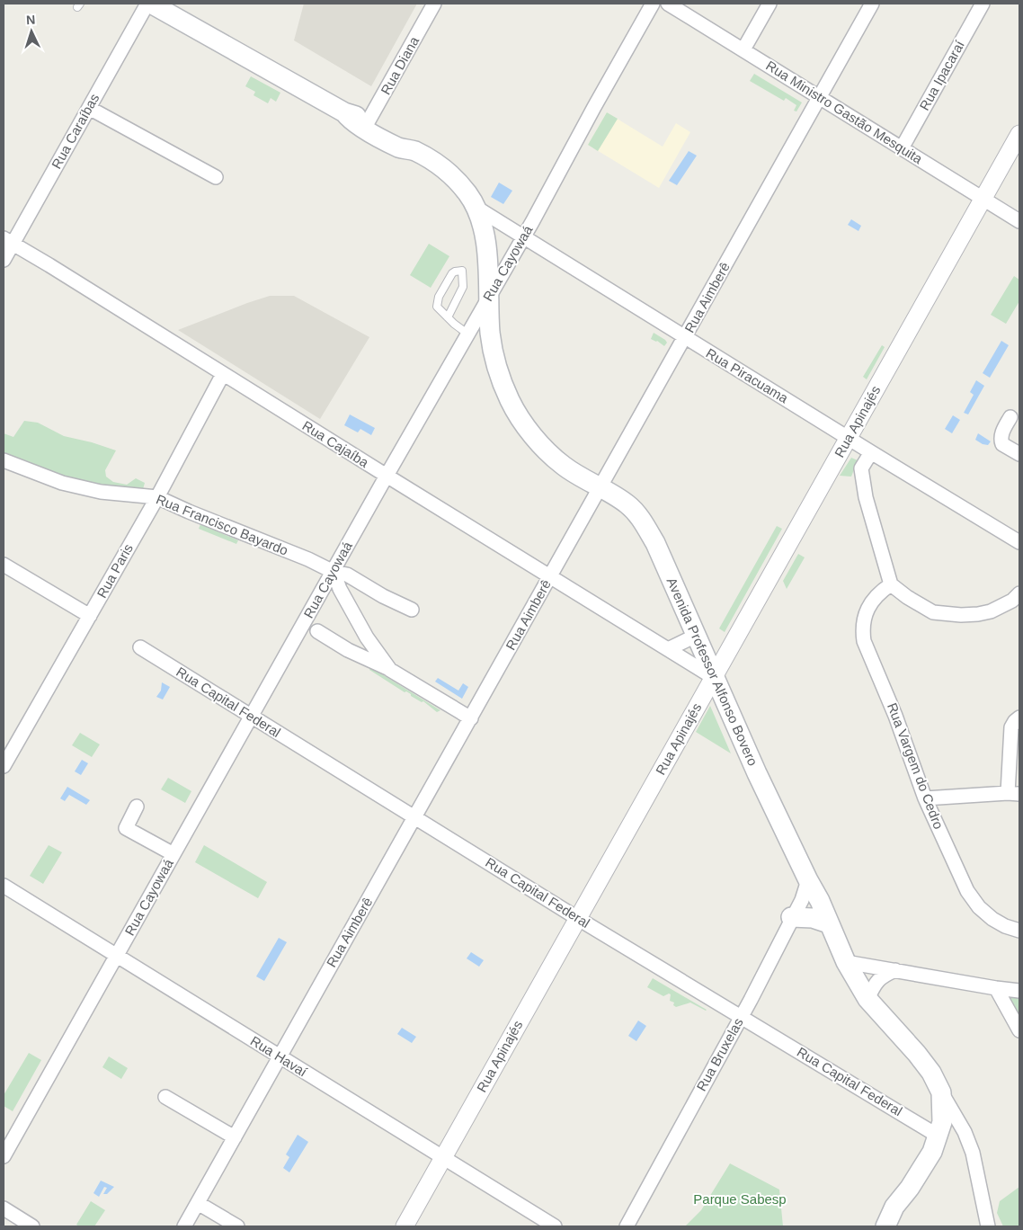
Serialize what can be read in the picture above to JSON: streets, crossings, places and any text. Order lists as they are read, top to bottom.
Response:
{
  "streets": {
    "main road": ["Avenida Professor Alfonso Bovero"],
    "street": [
      "Rua Diana",
      "Rua Ipacaraí",
      "Rua Ministro Gastão Mesquita",
      "Rua Caraíbas",
      "Rua Cayowaá",
      "Rua Aimberê",
      "Rua Piracuama",
      "Rua Apinajés",
      "Rua Cajaíba",
      "Rua Francisco Bayardo",
      "Rua Paris",
      "Rua Capital Federal",
      "Rua Vargem do Cedro",
      "Rua Bruxelas",
      "Rua Havaí"
    ]
  },
  "crossings": [
    ["Rua Diana", "Avenida Professor Alfonso Bovero"],
    ["Rua Ipacaraí", "Rua Ministro Gastão Mesquita"],
    ["Rua Ministro Gastão Mesquita", "Rua Aimberê"],
    ["Rua Ministro Gastão Mesquita", "Rua Apinajés"],
    ["Rua Caraíbas", "Rua Cajaíba"],
    ["Rua Caraíbas", "Avenida Professor Alfonso Bovero"],
    ["Rua Cayowaá", "Rua Piracuama"],
    ["Rua Cayowaá", "Rua Cajaíba"],
    ["Rua Cayowaá", "Rua Francisco Bayardo"],
    ["Rua Cayowaá", "Avenida Professor Alfonso Bovero"],
    ["Rua Cayowaá", "Rua Capital Federal"],
    ["Rua Cayowaá", "Rua Havaí"],
    ["Rua Aimberê", "Rua Piracuama"],
    ["Rua Aimberê", "Rua Cajaíba"],
    ["Rua Aimberê", "Avenida Professor Alfonso Bovero"],
    ["Rua Aimberê", "Rua Capital Federal"],
    ["Rua Aimberê", "Rua Havaí"],
    ["Rua Piracuama", "Rua Apinajés"],
    ["Rua Piracuama", "Avenida Professor Alfonso Bovero"],
    ["Rua Apinajés", "Rua Cajaíba"],
    ["Rua Apinajés", "Avenida Professor Alfonso Bovero"],
    ["Rua Apinajés", "Rua Capital Federal"],
    ["Rua Apinajés", "Rua Havaí"],
    ["Rua Cajaíba", "Rua Paris"],
    ["Rua Cajaíba", "Avenida Professor Alfonso Bovero"],
    ["Rua Francisco Bayardo", "Rua Paris"],
    ["Avenida Professor Alfonso Bovero", "Rua Capital Federal"],
    ["Avenida Professor Alfonso Bovero", "Rua Bruxelas"],
    ["Rua Capital Federal", "Rua Bruxelas"]
  ],
  "parks": ["Parque Sabesp"],
  "north": "top"
}
